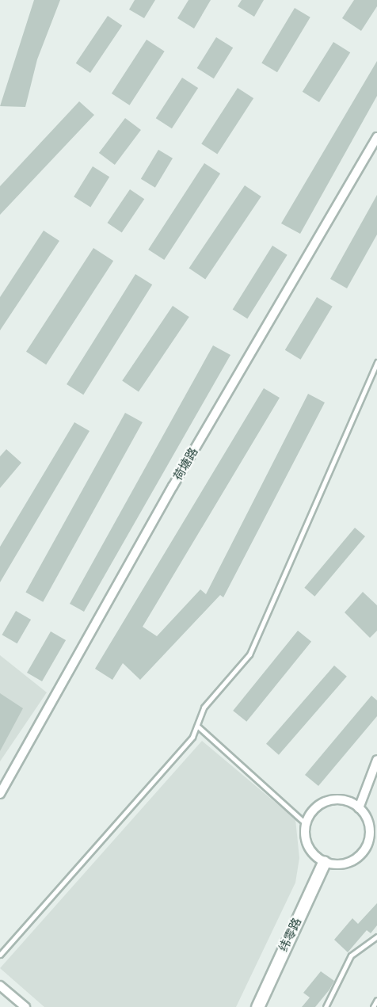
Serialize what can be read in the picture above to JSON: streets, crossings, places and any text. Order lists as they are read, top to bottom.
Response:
{
  "streets": {
    "street": ["荷塘路", "纬零路"]
  }
}
